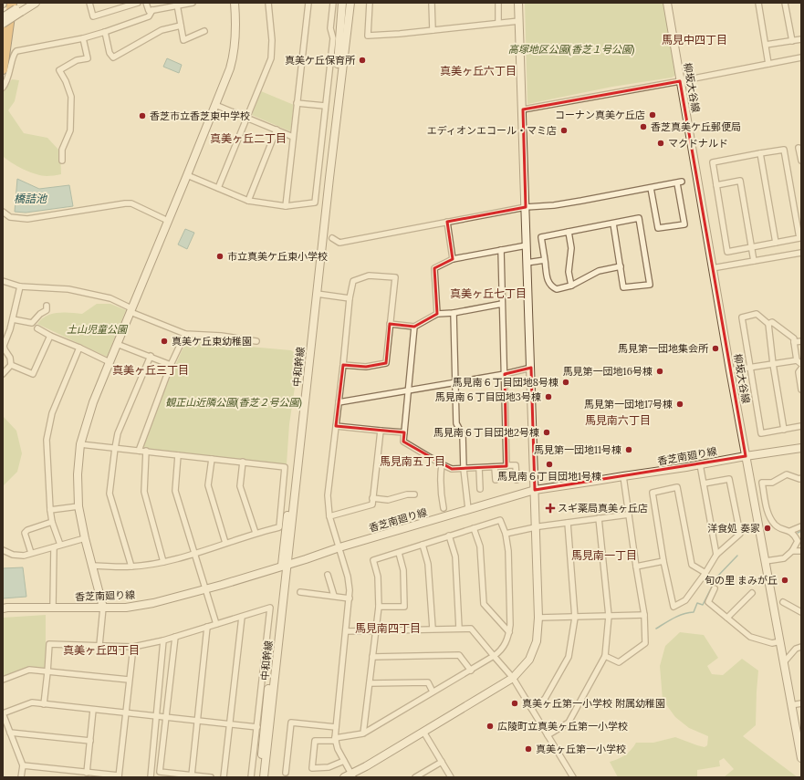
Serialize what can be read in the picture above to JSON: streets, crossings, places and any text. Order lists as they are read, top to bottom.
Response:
{
  "streets": {
    "street": ["柳坂大谷線", "中和幹線", "香芝南廻り線"]
  },
  "crossings": [
    ["柳坂大谷線", "香芝南廻り線"],
    ["中和幹線", "香芝南廻り線"]
  ],
  "districts": [
    "馬見中四丁目",
    "真美ヶ丘六丁目",
    "真美ヶ丘二丁目",
    "真美ヶ丘七丁目",
    "真美ヶ丘三丁目",
    "馬見南六丁目",
    "馬見南五丁目",
    "馬見南一丁目",
    "馬見南四丁目",
    "真美ヶ丘四丁目"
  ],
  "water": ["橋詰池"],
  "parks": ["高塚地区公園(香芝１号公園)", "土山児童公園", "観正山近隣公園(香芝２号公園)"],
  "places": {
    "other": [
      "真美ケ丘保育所",
      "コーナン真美ケ丘店",
      "香芝市立香芝東中学校",
      "香芝真美ケ丘郵便局",
      "エディオンエコール・マミ店",
      "マクドナルド",
      "市立真美ケ丘東小学校",
      "真美ケ丘東幼稚園",
      "馬見第一団地集会所",
      "馬見第一団地16号棟",
      "馬見南６丁目団地8号棟",
      "馬見南６丁目団地3号棟",
      "馬見第一団地17号棟",
      "馬見南６丁目団地2号棟",
      "馬見第一団地11号棟",
      "馬見南６丁目団地1号棟",
      "洋食処 奏家",
      "旬の里 まみが丘",
      "真美ヶ丘第一小学校 附属幼稚園",
      "広陵町立真美ヶ丘第一小学校",
      "真美ヶ丘第一小学校"
    ],
    "health": ["スギ薬局真美ヶ丘店"]
  }
}
